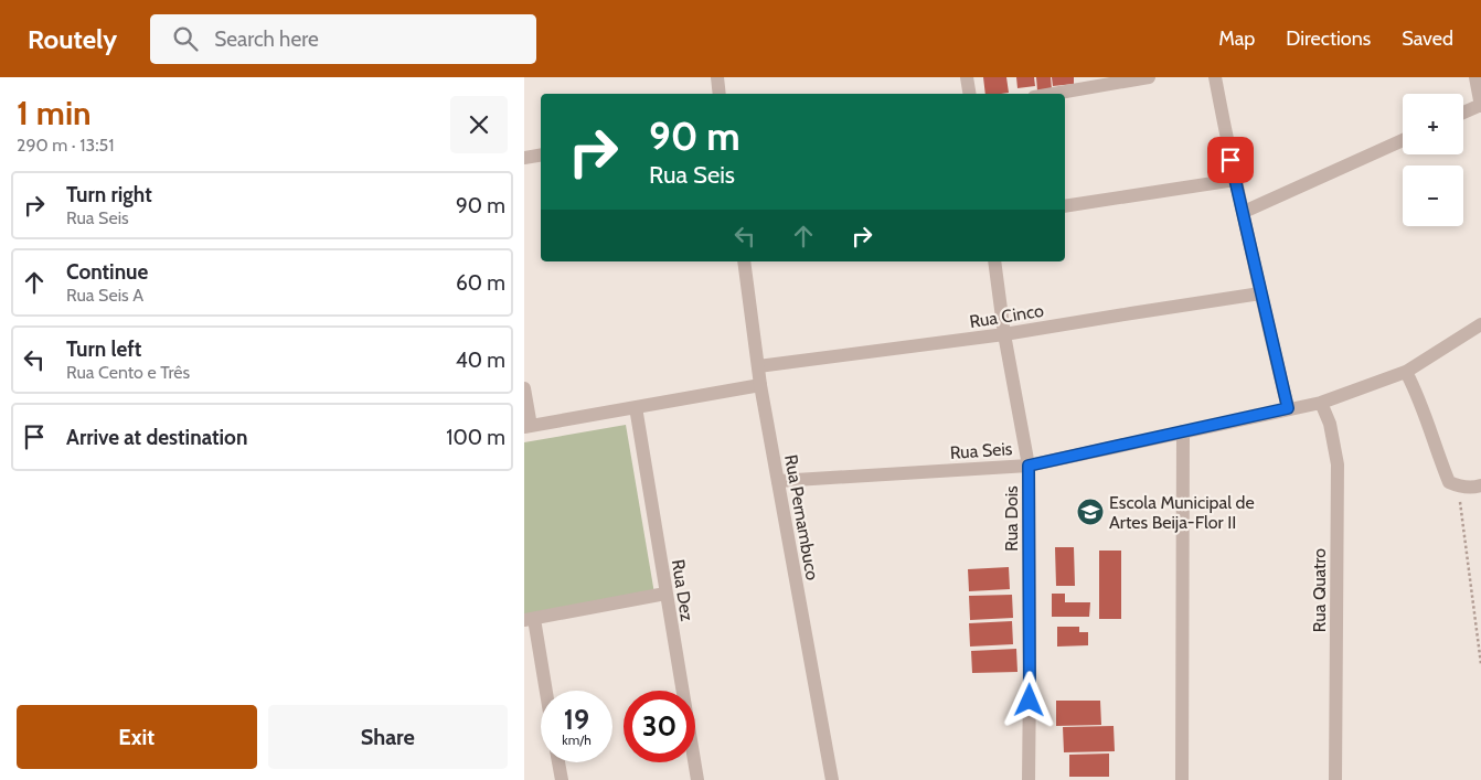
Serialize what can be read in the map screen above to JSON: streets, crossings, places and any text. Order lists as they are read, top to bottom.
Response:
{
  "streets": {
    "street": [
      "Rua Cinco",
      "Rua Seis",
      "Rua Pernambuco",
      "Rua Dois",
      "Rua Dez",
      "Rua Quatro"
    ]
  },
  "crossings": [
    ["Rua Cinco", "Rua Pernambuco"],
    ["Rua Cinco", "Rua Dois"],
    ["Rua Seis", "Rua Pernambuco"],
    ["Rua Seis", "Rua Dois"],
    ["Rua Seis", "Rua Quatro"]
  ],
  "places": {
    "school or university": ["Escola Municipal de Artes Beija-Flor II"]
  },
  "page": {
    "header": "Routely",
    "search": "Search here",
    "nav": ["Map", "Directions", "Saved"],
    "heading": ["1 min", "290 m · 13:51"],
    "map_buttons": ["+", "−"],
    "turn": ["90 m", "Rua Seis"],
    "list": [
      {
        "name": "Turn right",
        "note": "Rua Seis",
        "value": "90 m"
      },
      {
        "name": "Continue",
        "note": "Rua Seis A",
        "value": "60 m"
      },
      {
        "name": "Turn left",
        "note": "Rua Cento e Três",
        "value": "40 m"
      },
      {
        "name": "Arrive at destination",
        "value": "100 m"
      }
    ],
    "speed": "19 km/h",
    "limit": "30",
    "buttons": ["Exit", "Share"]
  }
}
